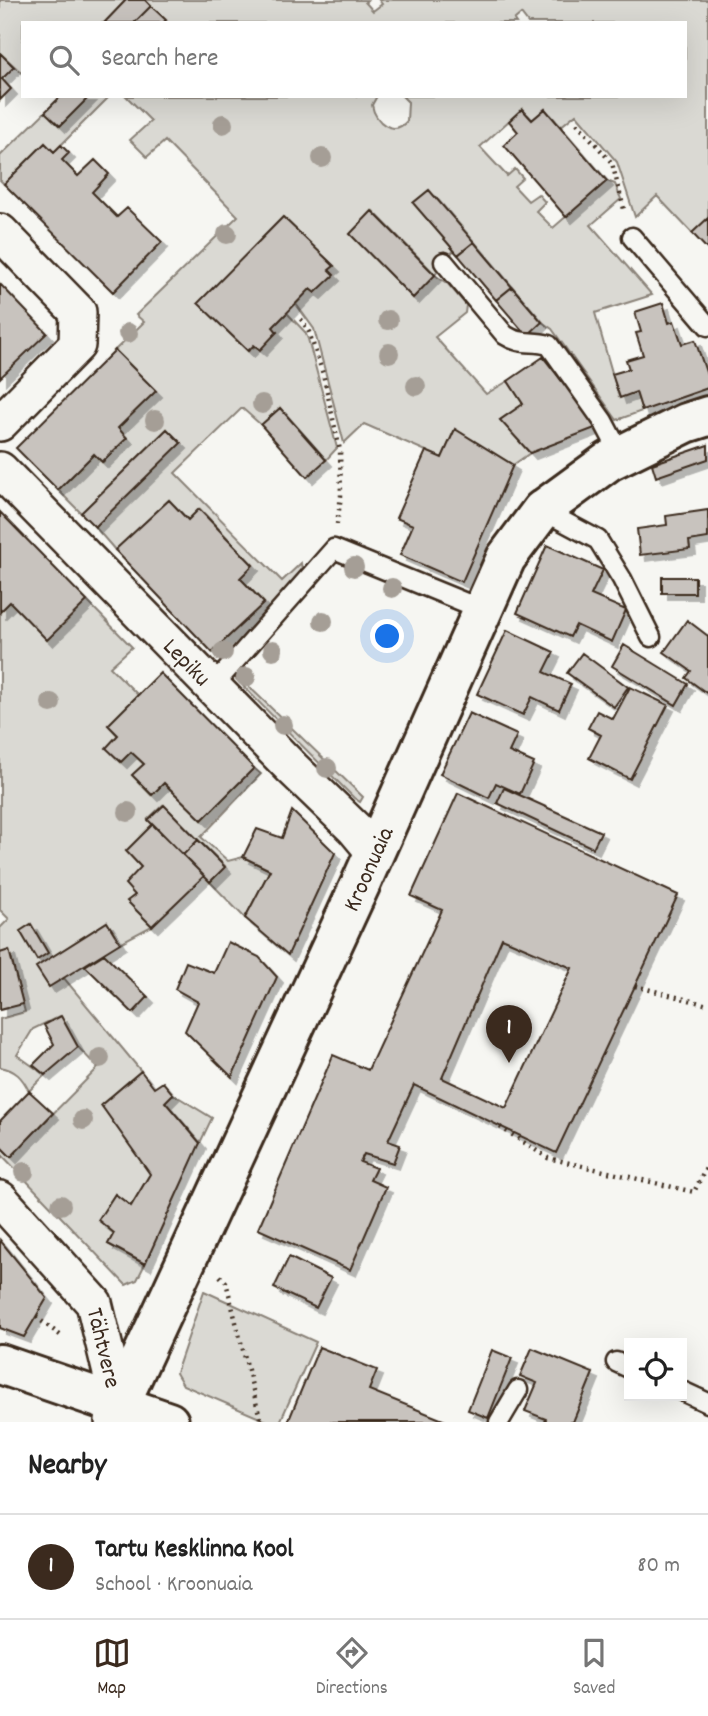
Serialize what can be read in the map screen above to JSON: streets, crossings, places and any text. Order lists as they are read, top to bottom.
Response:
{
  "streets": {
    "main road": ["Kroonuaia"],
    "street": ["Lepiku", "Tähtvere"]
  },
  "crossings": [
    ["Lepiku", "Kroonuaia"],
    ["Kroonuaia", "Tähtvere"]
  ],
  "page": {
    "search": "Search here",
    "pins": "1",
    "heading": "Nearby",
    "list": [
      {
        "mark": "1",
        "name": "Tartu Kesklinna Kool",
        "note": "School · Kroonuaia",
        "value": "80 m"
      }
    ],
    "nav": ["Map", "Directions", "Saved"]
  }
}
